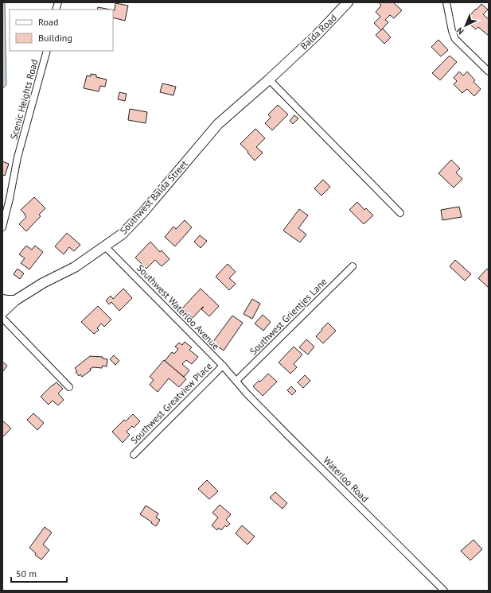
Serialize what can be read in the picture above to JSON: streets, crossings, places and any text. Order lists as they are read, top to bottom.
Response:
{
  "streets": {
    "street": [
      "Balda Road",
      "Scenic Heights Road",
      "Southwest Balda Street",
      "Southwest Waterloo Avenue",
      "Southwest Grientjes Lane",
      "Southwest Greatview Place",
      "Waterloo Road"
    ]
  },
  "crossings": [
    ["Balda Road", "Southwest Balda Street"],
    ["Southwest Balda Street", "Southwest Waterloo Avenue"],
    ["Southwest Waterloo Avenue", "Southwest Grientjes Lane"],
    ["Southwest Waterloo Avenue", "Southwest Greatview Place"],
    ["Southwest Waterloo Avenue", "Waterloo Road"],
    ["Southwest Grientjes Lane", "Waterloo Road"]
  ],
  "legend": ["Road", "Building"],
  "scale_bar": "50 m",
  "north": "bottom left"
}
